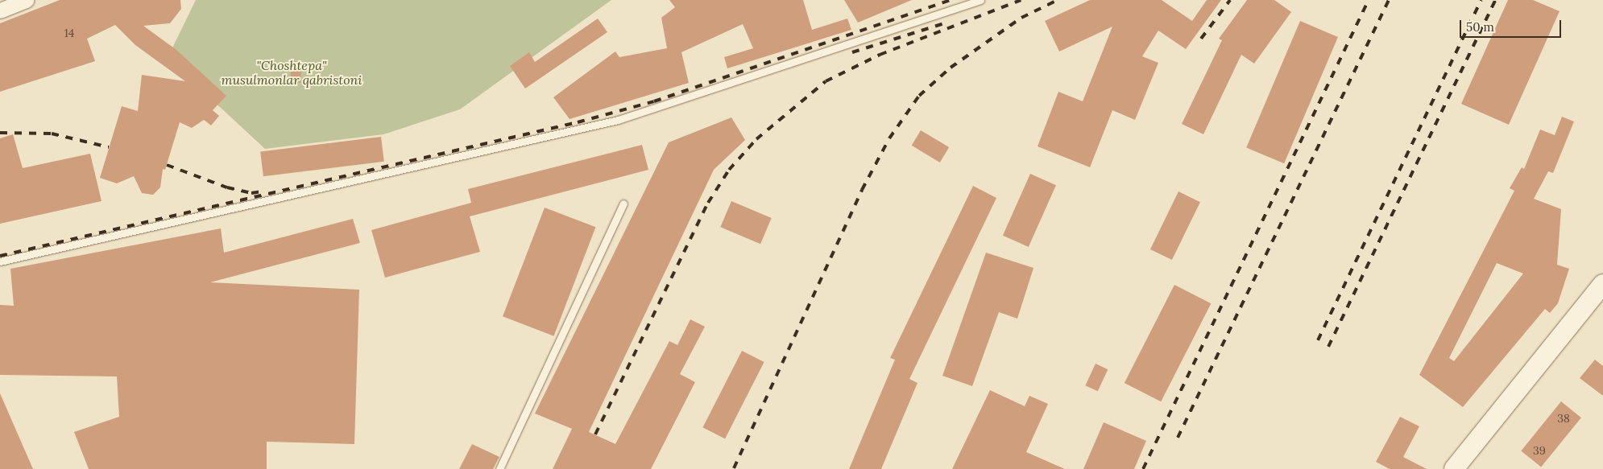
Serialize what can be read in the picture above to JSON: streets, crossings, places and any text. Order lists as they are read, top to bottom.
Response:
{
  "parks": ["\"Choshtepa\" musulmonlar qabristoni"],
  "house_numbers": ["14", "38", "39"],
  "scale_bar": "50 m"
}
